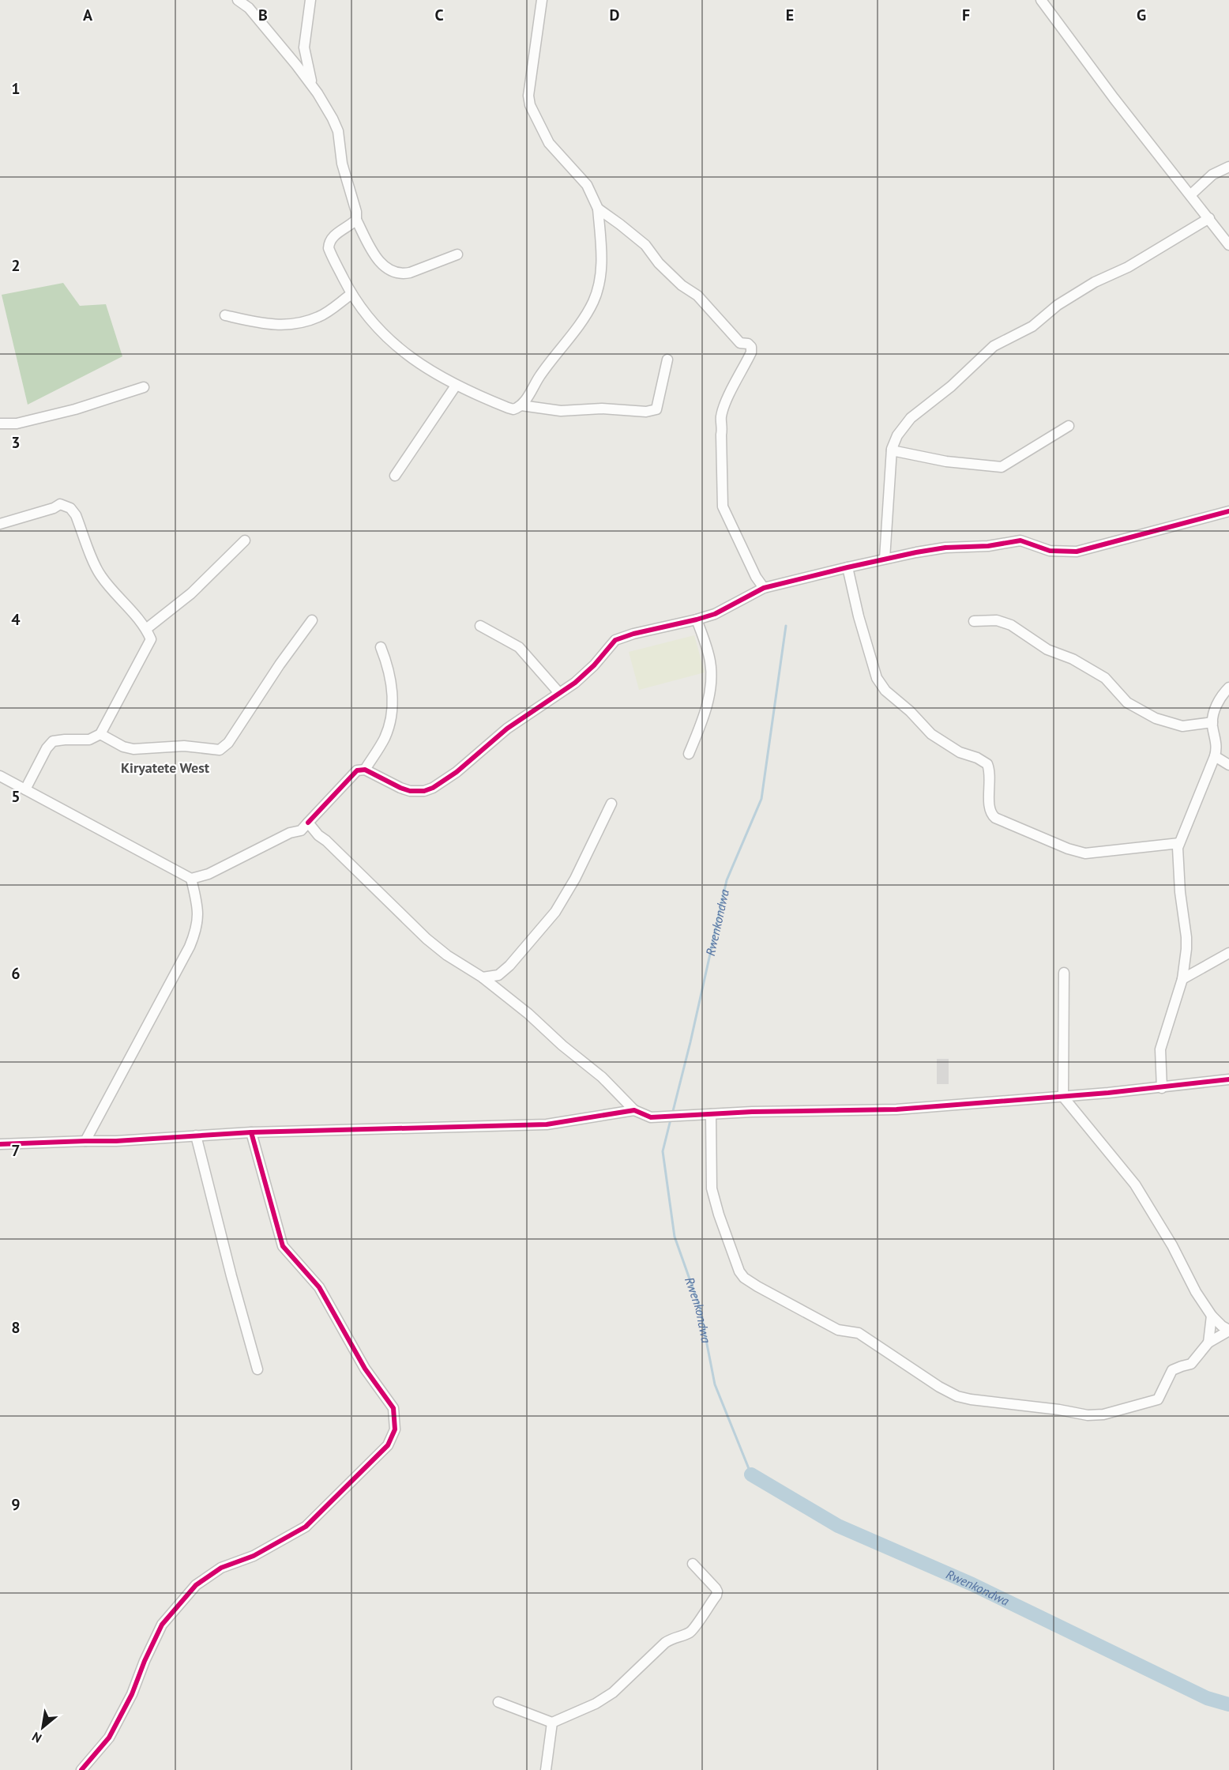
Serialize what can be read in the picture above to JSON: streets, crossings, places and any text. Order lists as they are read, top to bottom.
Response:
{
  "districts": ["Kiryatete West"],
  "water": ["Rwenkondwa"],
  "north": "bottom left",
  "grid": {
    "columns": [
      "A",
      "B",
      "C",
      "D",
      "E",
      "F",
      "G"
    ],
    "rows": [
      "1",
      "2",
      "3",
      "4",
      "5",
      "6",
      "7",
      "8",
      "9"
    ]
  }
}
